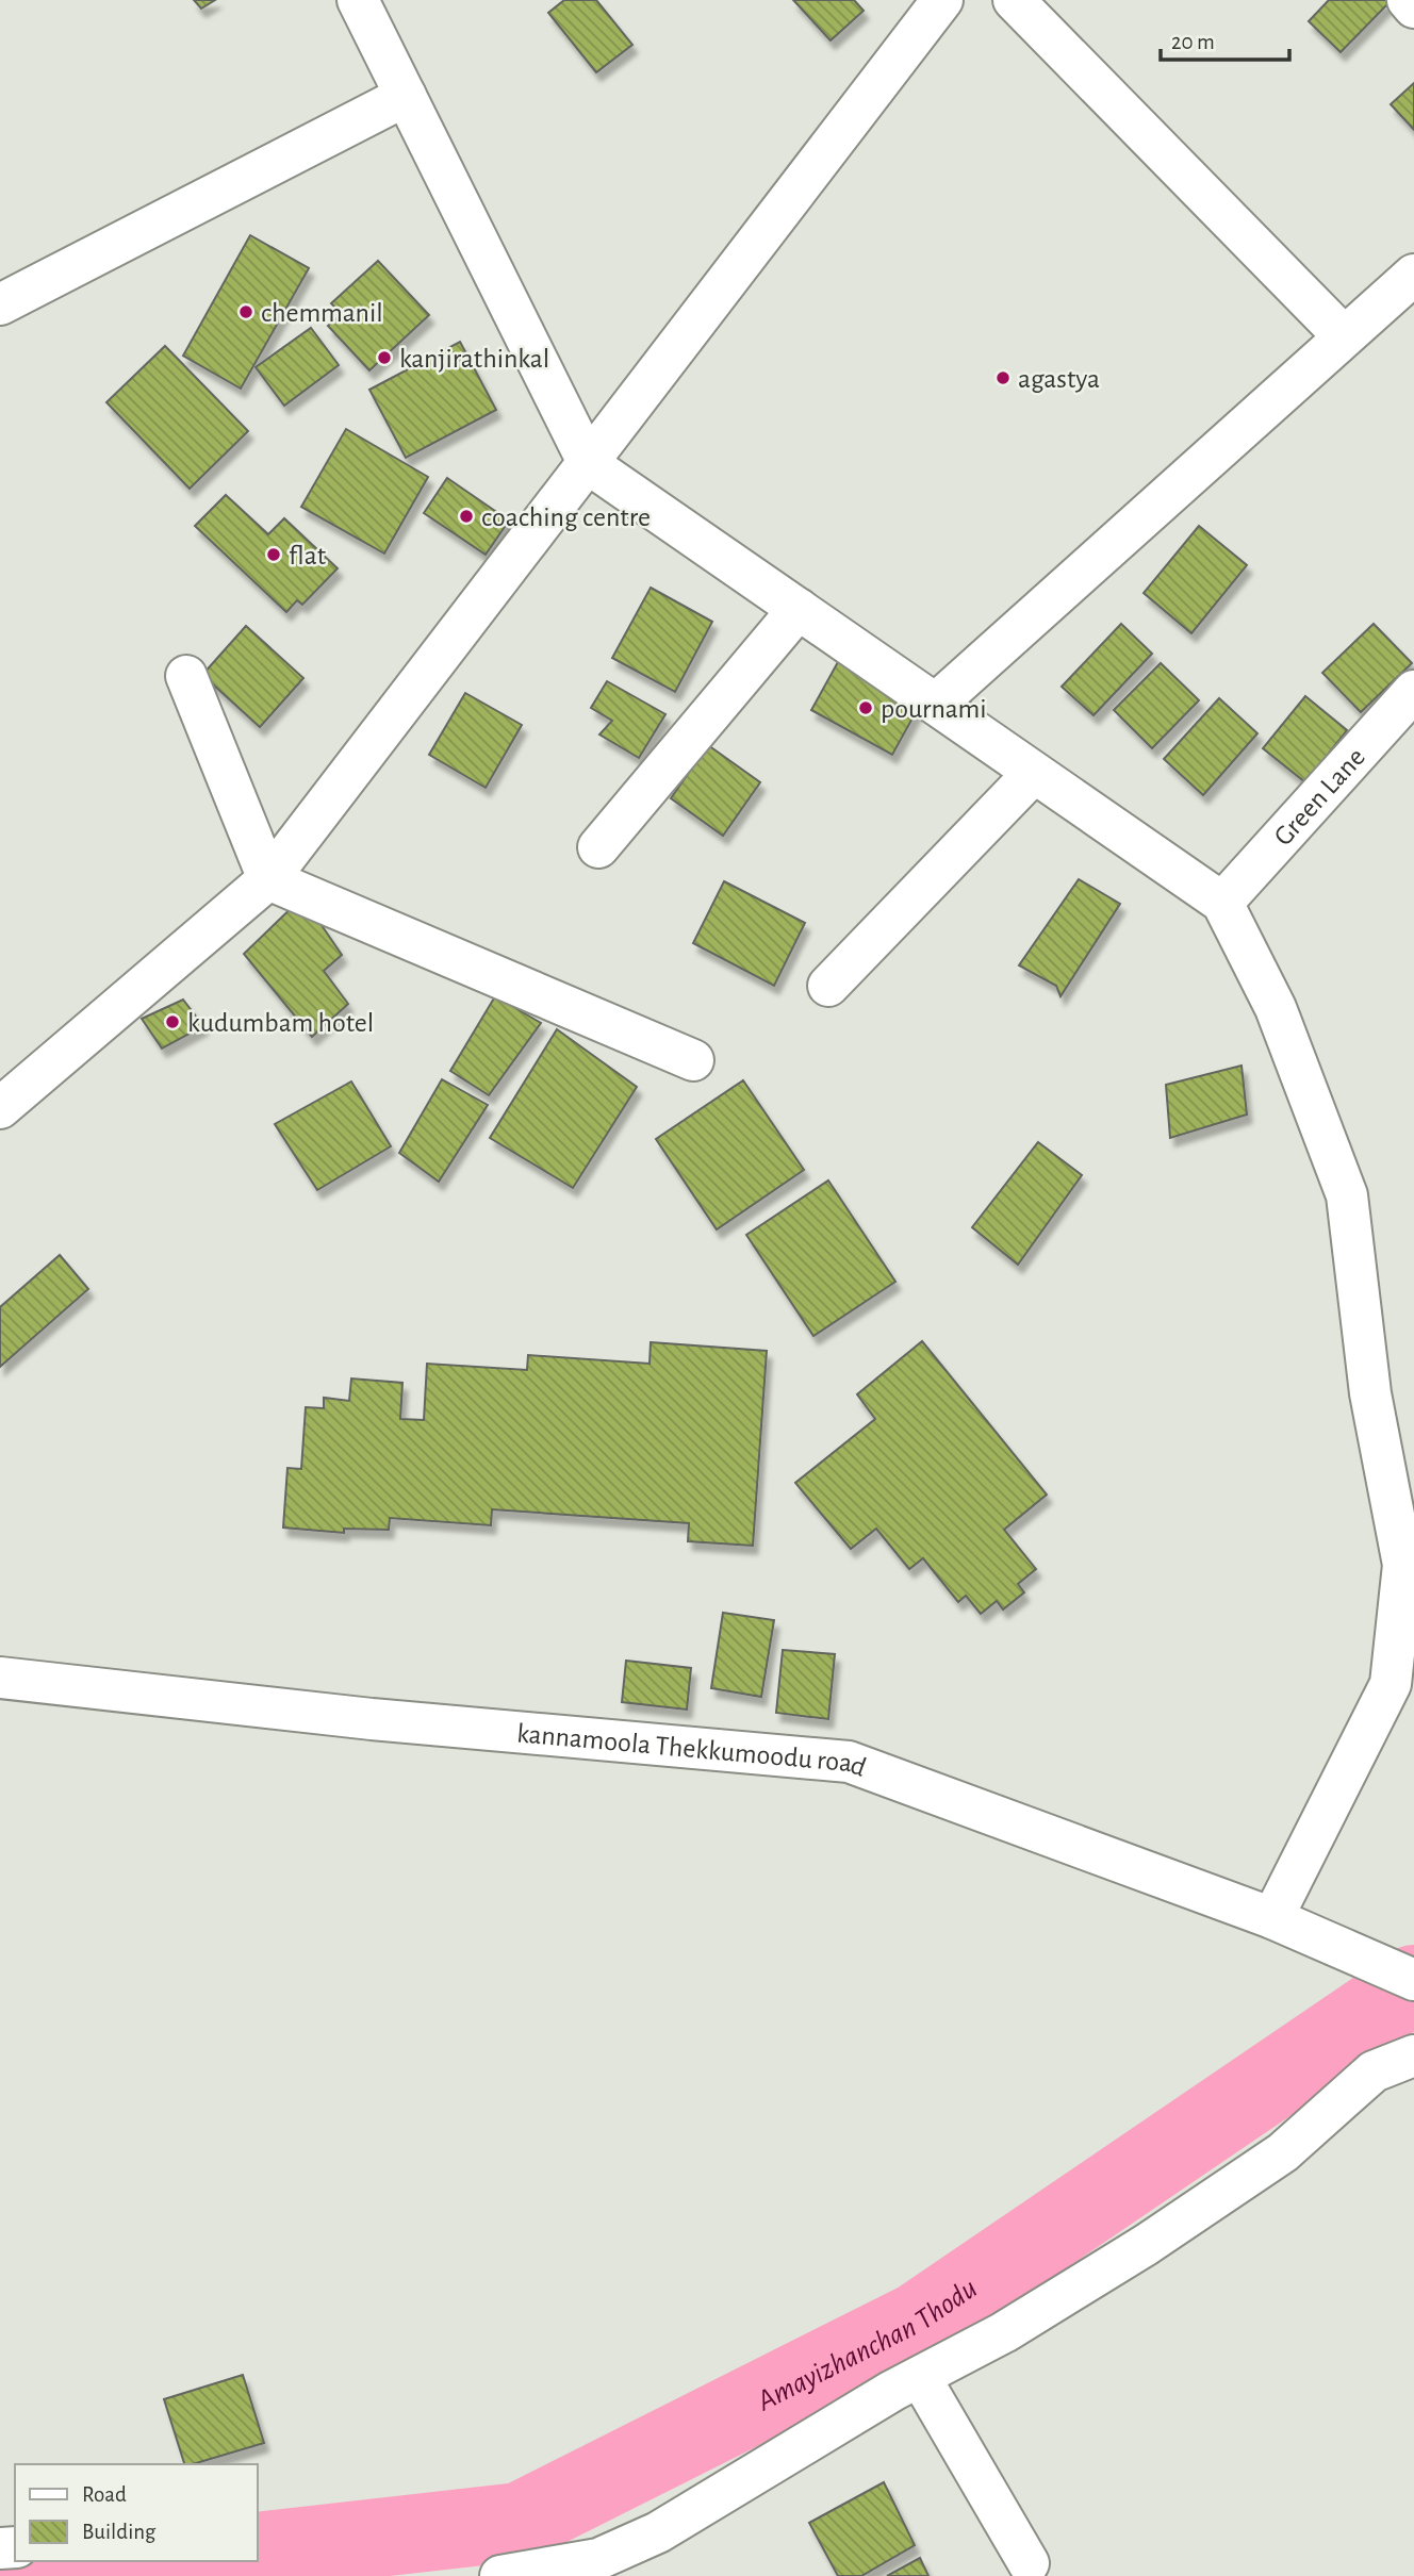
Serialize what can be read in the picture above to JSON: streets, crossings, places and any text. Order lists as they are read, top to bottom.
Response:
{
  "streets": {
    "street": ["Green Lane", "kannamoola Thekkumoodu road"]
  },
  "water": ["Amayizhanchan Thodu"],
  "places": [
    "chemmanil",
    "kanjirathinkal",
    "agastya",
    "coaching centre",
    "flat",
    "pournami",
    "kudumbam hotel"
  ],
  "legend": ["Road", "Building"],
  "scale_bar": "20 m"
}
